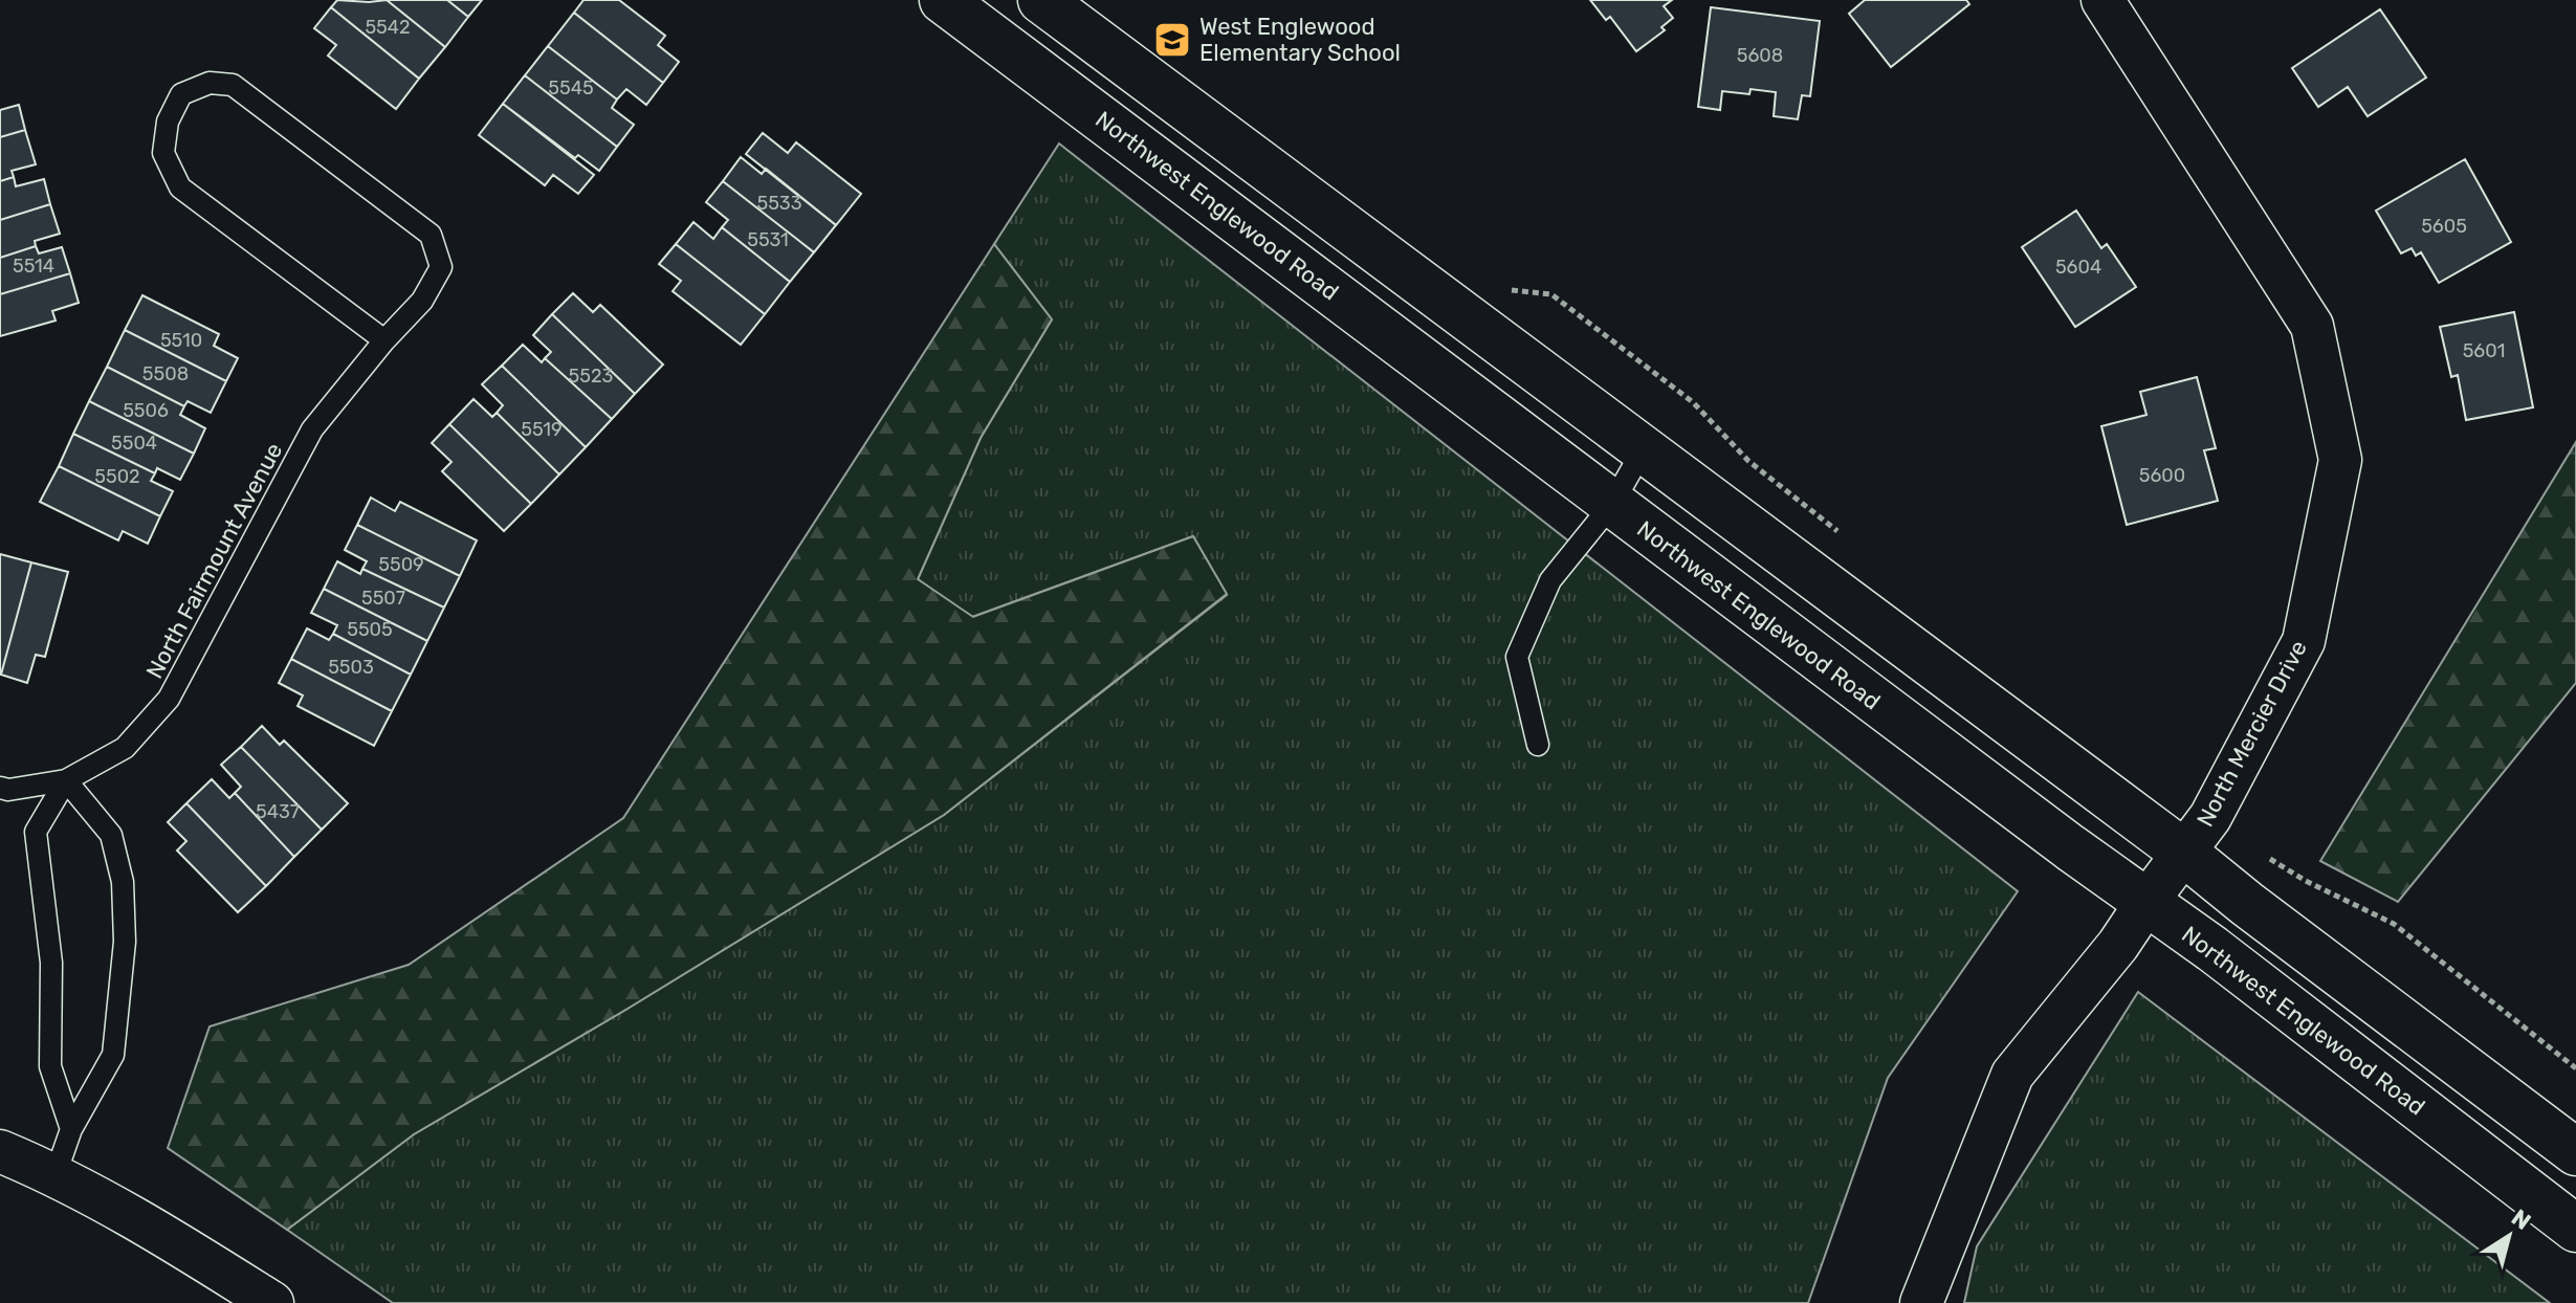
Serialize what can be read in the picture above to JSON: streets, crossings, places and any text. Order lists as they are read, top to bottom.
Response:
{
  "streets": {
    "main road": ["Northwest Englewood Road"],
    "street": ["North Mercier Drive"],
    "lane": ["North Fairmount Avenue"]
  },
  "crossings": [
    ["Northwest Englewood Road", "North Mercier Drive"]
  ],
  "places": {
    "school or university": ["West Englewood Elementary School"]
  },
  "house_numbers": [
    "5542",
    "5608",
    "5545",
    "5533",
    "5605",
    "5531",
    "5514",
    "5604",
    "5510",
    "5601",
    "5508",
    "5523",
    "5506",
    "5519",
    "5504",
    "5600",
    "5502",
    "5509",
    "5507",
    "5505",
    "5503",
    "5437"
  ],
  "north": "top right"
}
